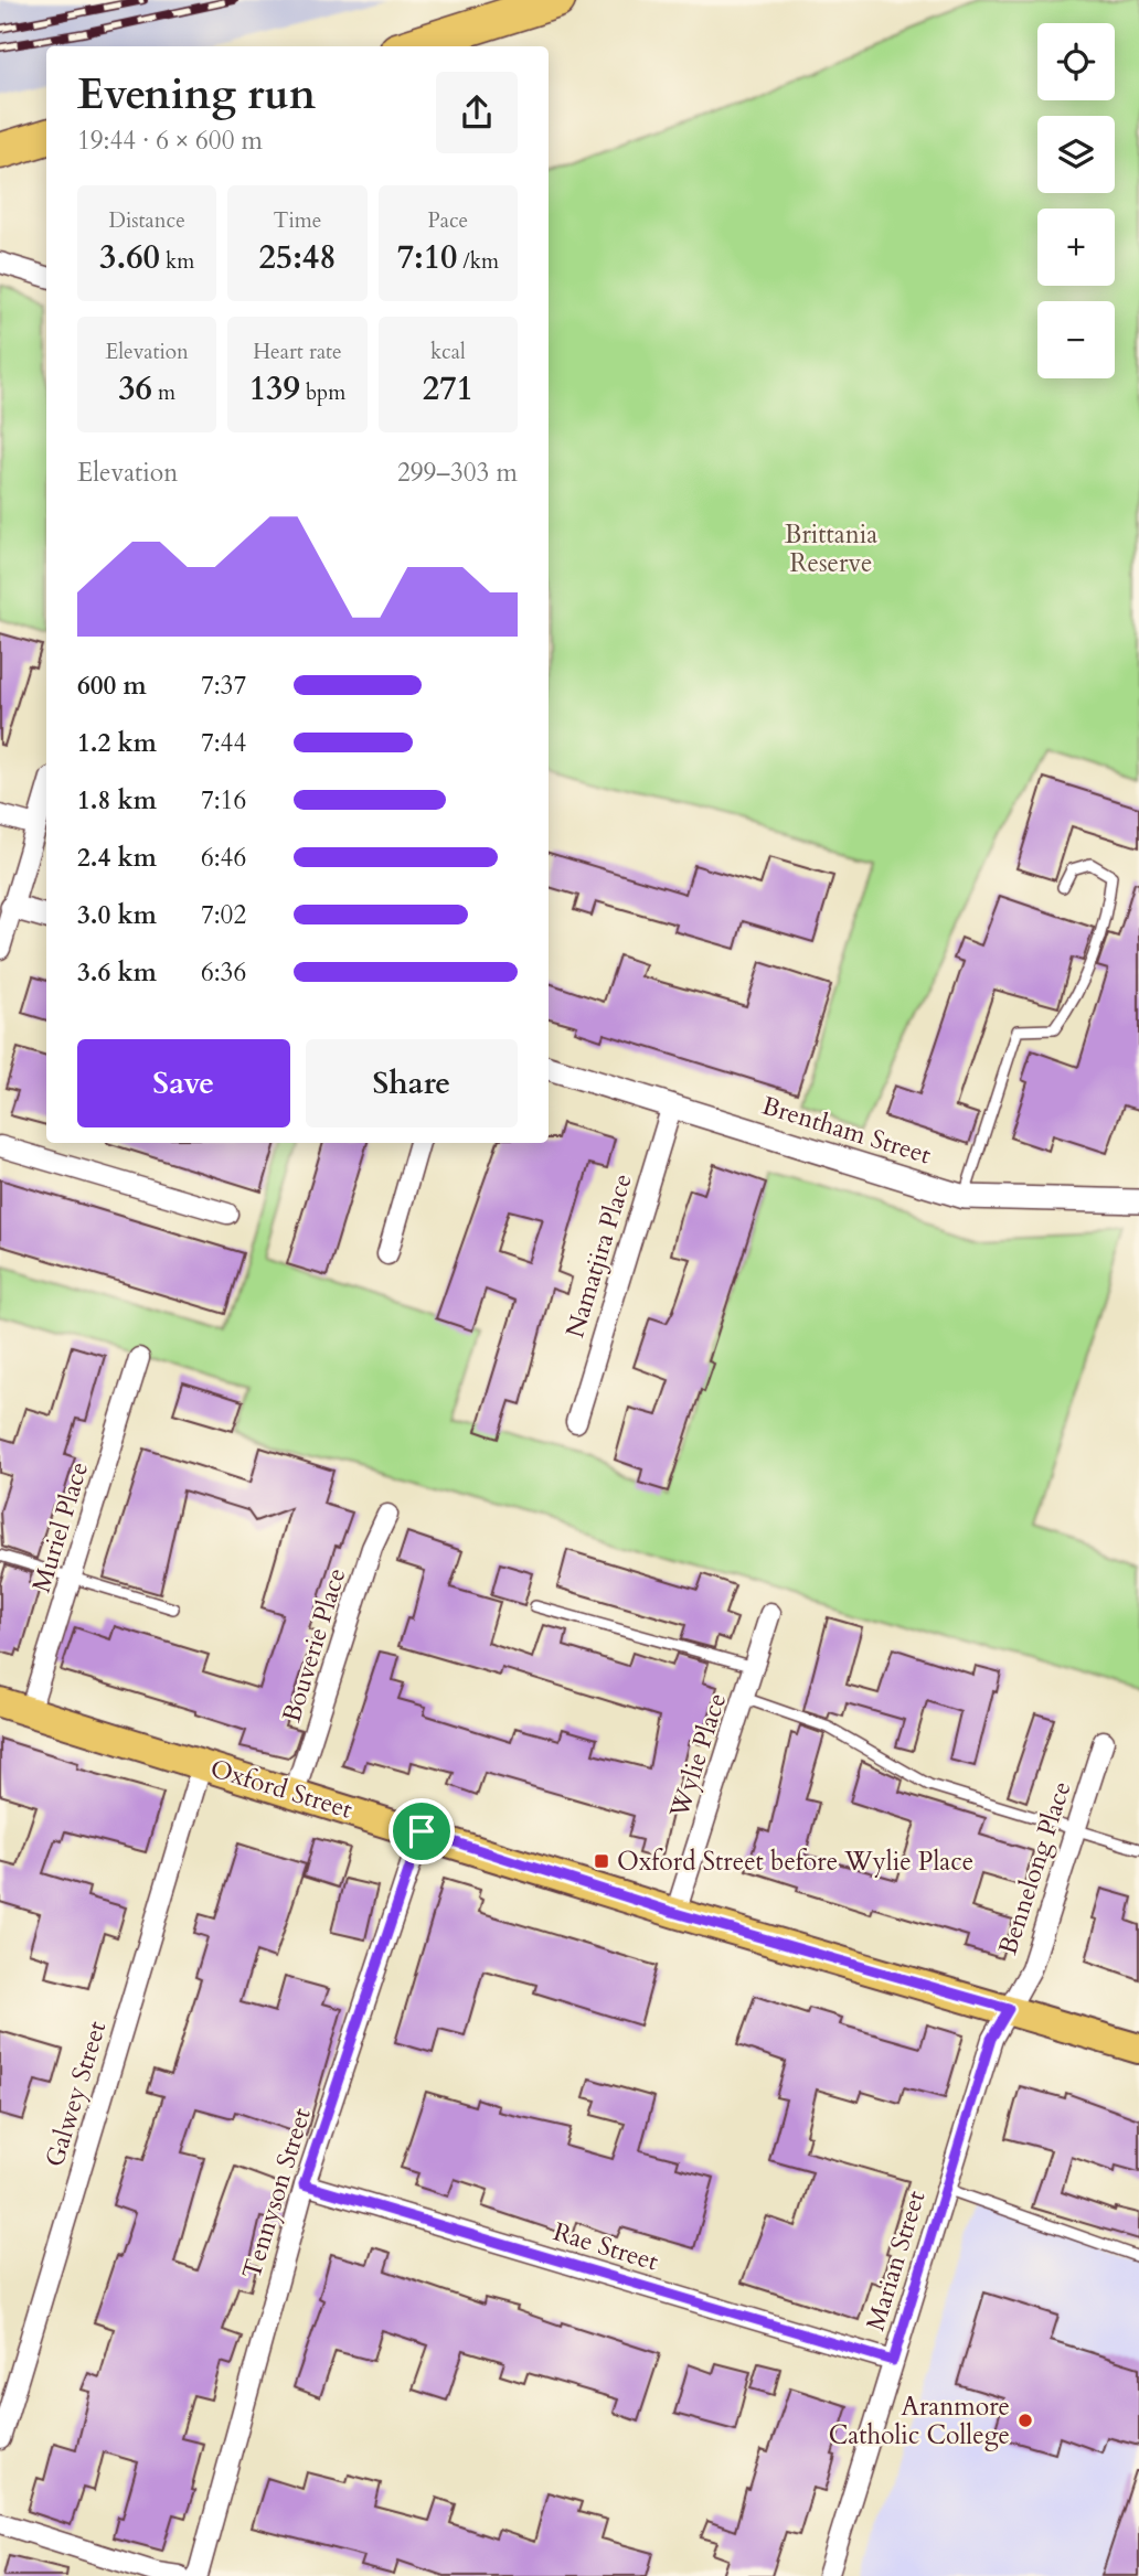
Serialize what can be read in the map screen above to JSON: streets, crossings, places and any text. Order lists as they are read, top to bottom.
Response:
{
  "streets": {
    "main road": ["Oxford Street"],
    "street": [
      "Brentham Street",
      "Namatjira Place",
      "Muriel Place",
      "Bouverie Place",
      "Wylie Place",
      "Bennelong Place",
      "Galwey Street",
      "Tennyson Street",
      "Rae Street",
      "Marian Street"
    ]
  },
  "crossings": [
    ["Brentham Street", "Namatjira Place"],
    ["Muriel Place", "Oxford Street"],
    ["Bouverie Place", "Oxford Street"],
    ["Wylie Place", "Oxford Street"],
    ["Oxford Street", "Bennelong Place"],
    ["Oxford Street", "Galwey Street"],
    ["Oxford Street", "Tennyson Street"],
    ["Oxford Street", "Marian Street"],
    ["Bennelong Place", "Marian Street"],
    ["Tennyson Street", "Rae Street"],
    ["Rae Street", "Marian Street"]
  ],
  "parks": ["Brittania Reserve"],
  "places": {
    "transit": ["Oxford Street before Wylie Place"],
    "other": ["Aranmore Catholic College"]
  },
  "page": {
    "map_buttons": ["+", "−"],
    "heading": ["Evening run", "19:44 · 6 × 600 m"],
    "stats": [
      ["Distance", "3.60 km"],
      ["Time", "25:48"],
      ["Pace", "7:10 /km"],
      ["Elevation", "36 m"],
      ["Heart rate", "139 bpm"],
      ["kcal", "271"]
    ],
    "chart": ["Elevation", "299–303 m"],
    "list": [
      {
        "name": "600 m",
        "note": "7:37"
      },
      {
        "name": "1.2 km",
        "note": "7:44"
      },
      {
        "name": "1.8 km",
        "note": "7:16"
      },
      {
        "name": "2.4 km",
        "note": "6:46"
      },
      {
        "name": "3.0 km",
        "note": "7:02"
      },
      {
        "name": "3.6 km",
        "note": "6:36"
      }
    ],
    "buttons": ["Save", "Share"]
  }
}
